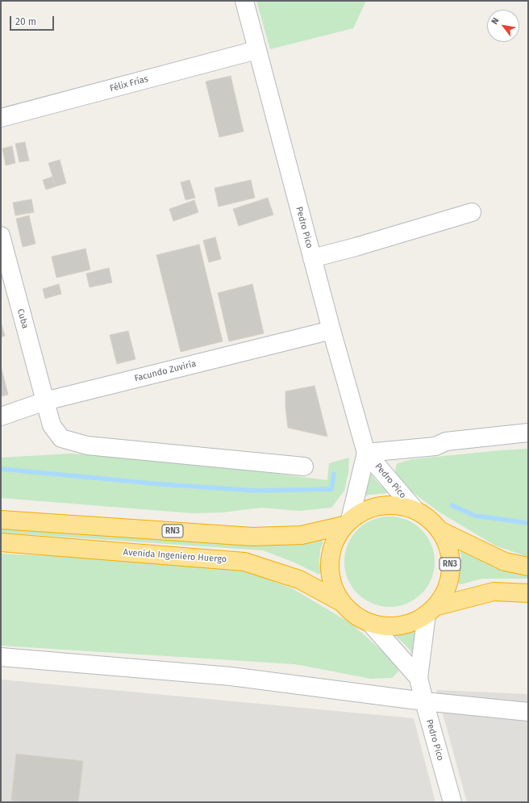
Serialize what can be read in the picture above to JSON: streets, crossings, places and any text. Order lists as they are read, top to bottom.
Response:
{
  "streets": {
    "highway": ["RN3", "Avenida Ingeniero Huergo"],
    "street": [
      "Félix Frías",
      "Pedro Pico",
      "Cuba",
      "Facundo Zuviría"
    ]
  },
  "crossings": [
    ["Félix Frías", "Pedro Pico"],
    ["Pedro Pico", "Facundo Zuviría"],
    ["Pedro Pico", "Avenida Ingeniero Huergo"],
    ["Cuba", "Facundo Zuviría"]
  ],
  "scale_bar": "20 m",
  "north": "top left"
}
